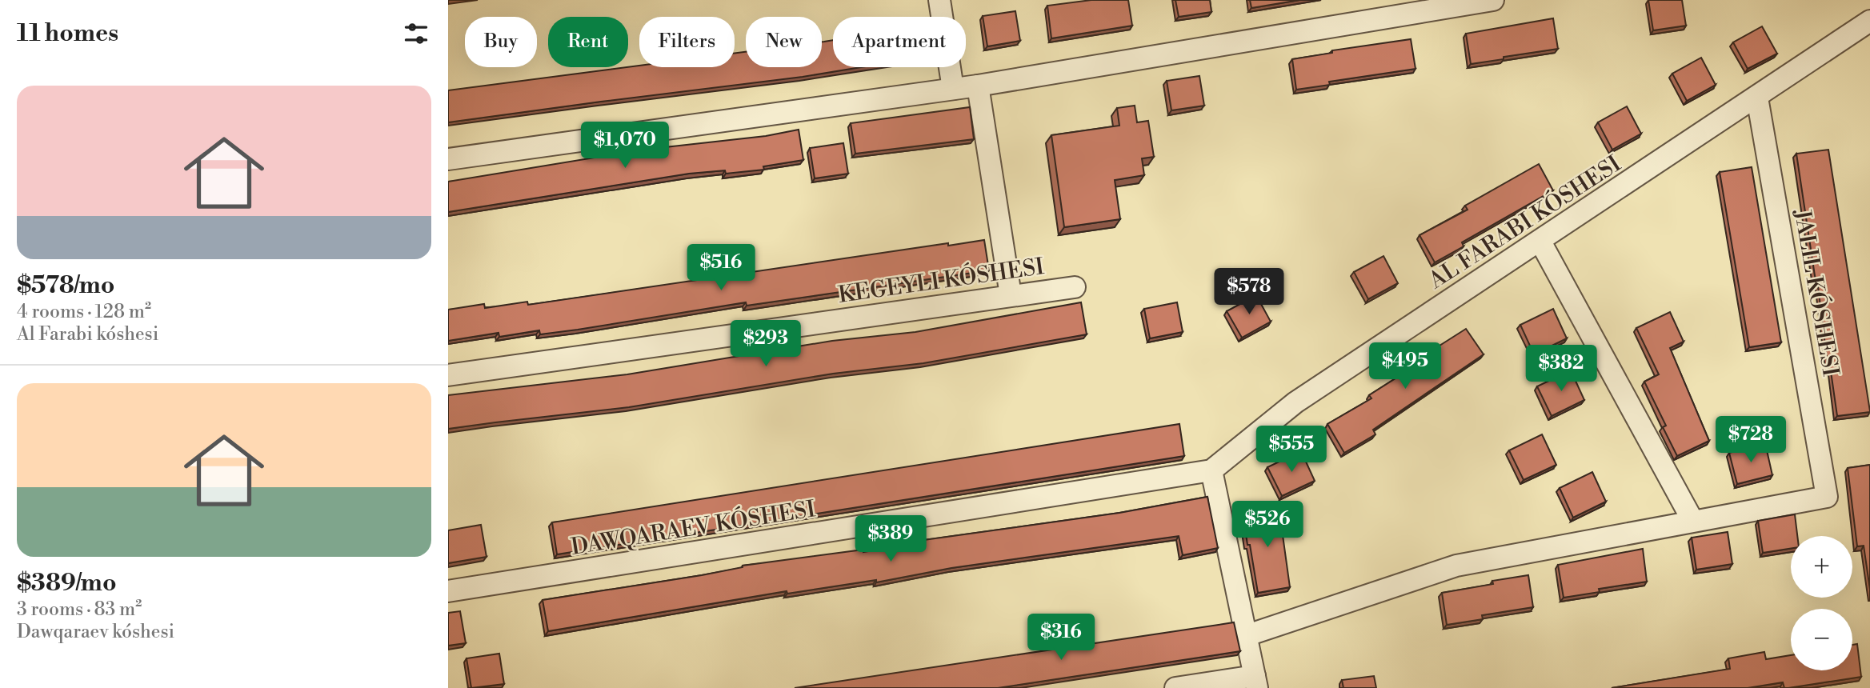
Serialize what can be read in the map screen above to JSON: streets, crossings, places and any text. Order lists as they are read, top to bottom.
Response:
{
  "streets": {
    "street": [
      "AL FARABI KÓSHESI",
      "KEGEYLI KÓSHESI",
      "JALIL KÓSHESI",
      "DAWQARAEV KÓSHESI"
    ]
  },
  "crossings": [
    ["AL FARABI KÓSHESI", "JALIL KÓSHESI"],
    ["AL FARABI KÓSHESI", "DAWQARAEV KÓSHESI"]
  ],
  "page": {
    "heading": "11 homes",
    "chip": [
      "Buy",
      "Rent",
      "Filters",
      "New",
      "Apartment"
    ],
    "list": [
      {
        "name": "$578/mo",
        "note": "4 rooms · 128 m² · Al Farabi kóshesi"
      },
      {
        "name": "$389/mo",
        "note": "3 rooms · 83 m² · Dawqaraev kóshesi"
      }
    ],
    "price": [
      "$1,070",
      "$516",
      "$578",
      "$293",
      "$495",
      "$382",
      "$728",
      "$555",
      "$526",
      "$389",
      "$316"
    ],
    "map_buttons": ["+", "−"]
  }
}
